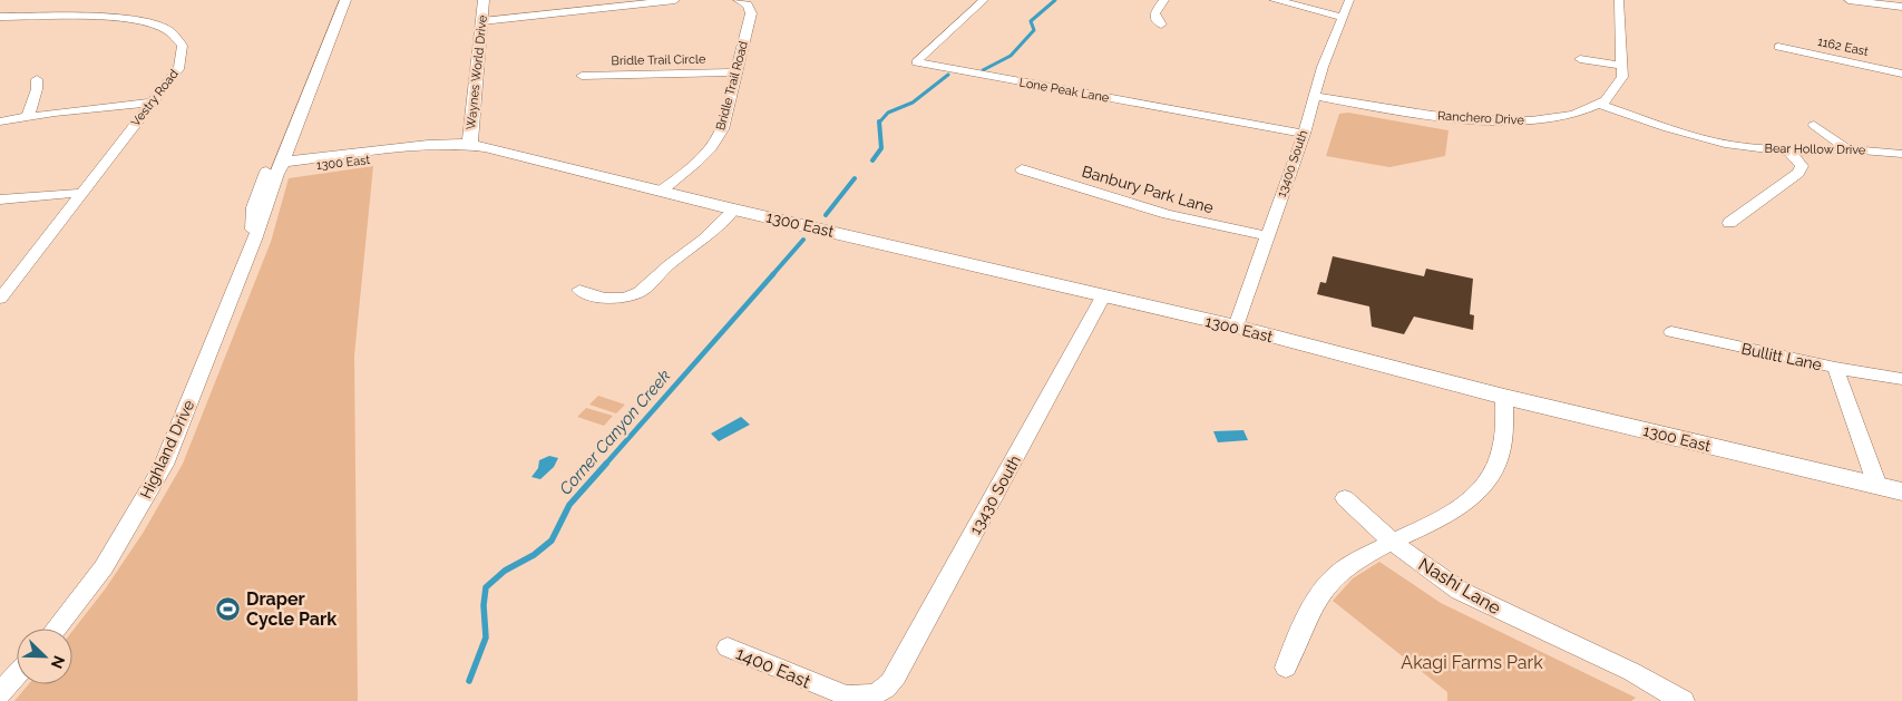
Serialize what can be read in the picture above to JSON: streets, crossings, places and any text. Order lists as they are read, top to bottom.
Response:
{
  "streets": {
    "main road": ["Waynes World Drive", "1300 East", "Highland Drive"],
    "street": [
      "1162 East",
      "Bridle Trail Circle",
      "Bridle Trail Road",
      "Lone Peak Lane",
      "Vestry Road",
      "Ranchero Drive",
      "Bear Hollow Drive",
      "13400 South",
      "Banbury Park Lane",
      "Bullitt Lane",
      "13430 South",
      "Nashi Lane",
      "1400 East"
    ]
  },
  "crossings": [
    ["Bridle Trail Circle", "Bridle Trail Road"],
    ["Waynes World Drive", "1300 East"],
    ["Bridle Trail Road", "1300 East"],
    ["Lone Peak Lane", "13400 South"],
    ["Ranchero Drive", "Bear Hollow Drive"],
    ["Ranchero Drive", "13400 South"],
    ["1300 East", "13400 South"],
    ["1300 East", "Bullitt Lane"],
    ["1300 East", "Highland Drive"],
    ["1300 East", "13430 South"],
    ["13400 South", "Banbury Park Lane"],
    ["13430 South", "1400 East"]
  ],
  "water": ["Corner Canyon Creek"],
  "parks": ["Akagi Farms Park"],
  "places": {
    "sports": ["Draper Cycle Park"]
  },
  "north": "bottom right"
}
